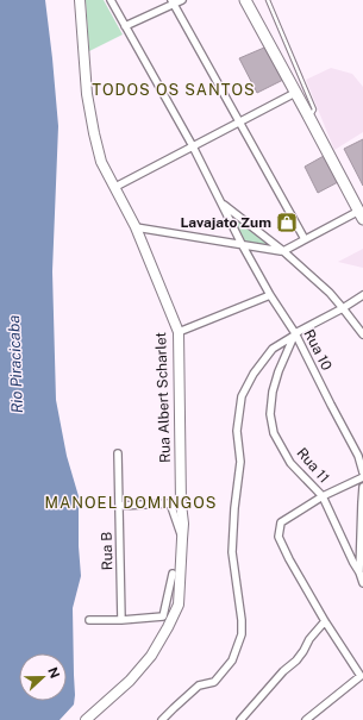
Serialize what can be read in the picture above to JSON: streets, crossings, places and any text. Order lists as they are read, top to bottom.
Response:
{
  "streets": {
    "main road": ["Rua Albert Scharlet"],
    "street": ["Rua 10", "Rua 11", "Rua B"]
  },
  "crossings": [
    ["Rua 10", "Rua 11"]
  ],
  "districts": ["TODOS OS SANTOS", "MANOEL DOMINGOS"],
  "water": ["Rio Piracicaba"],
  "places": {
    "shop": ["Lavajato Zum"]
  },
  "north": "right"
}
